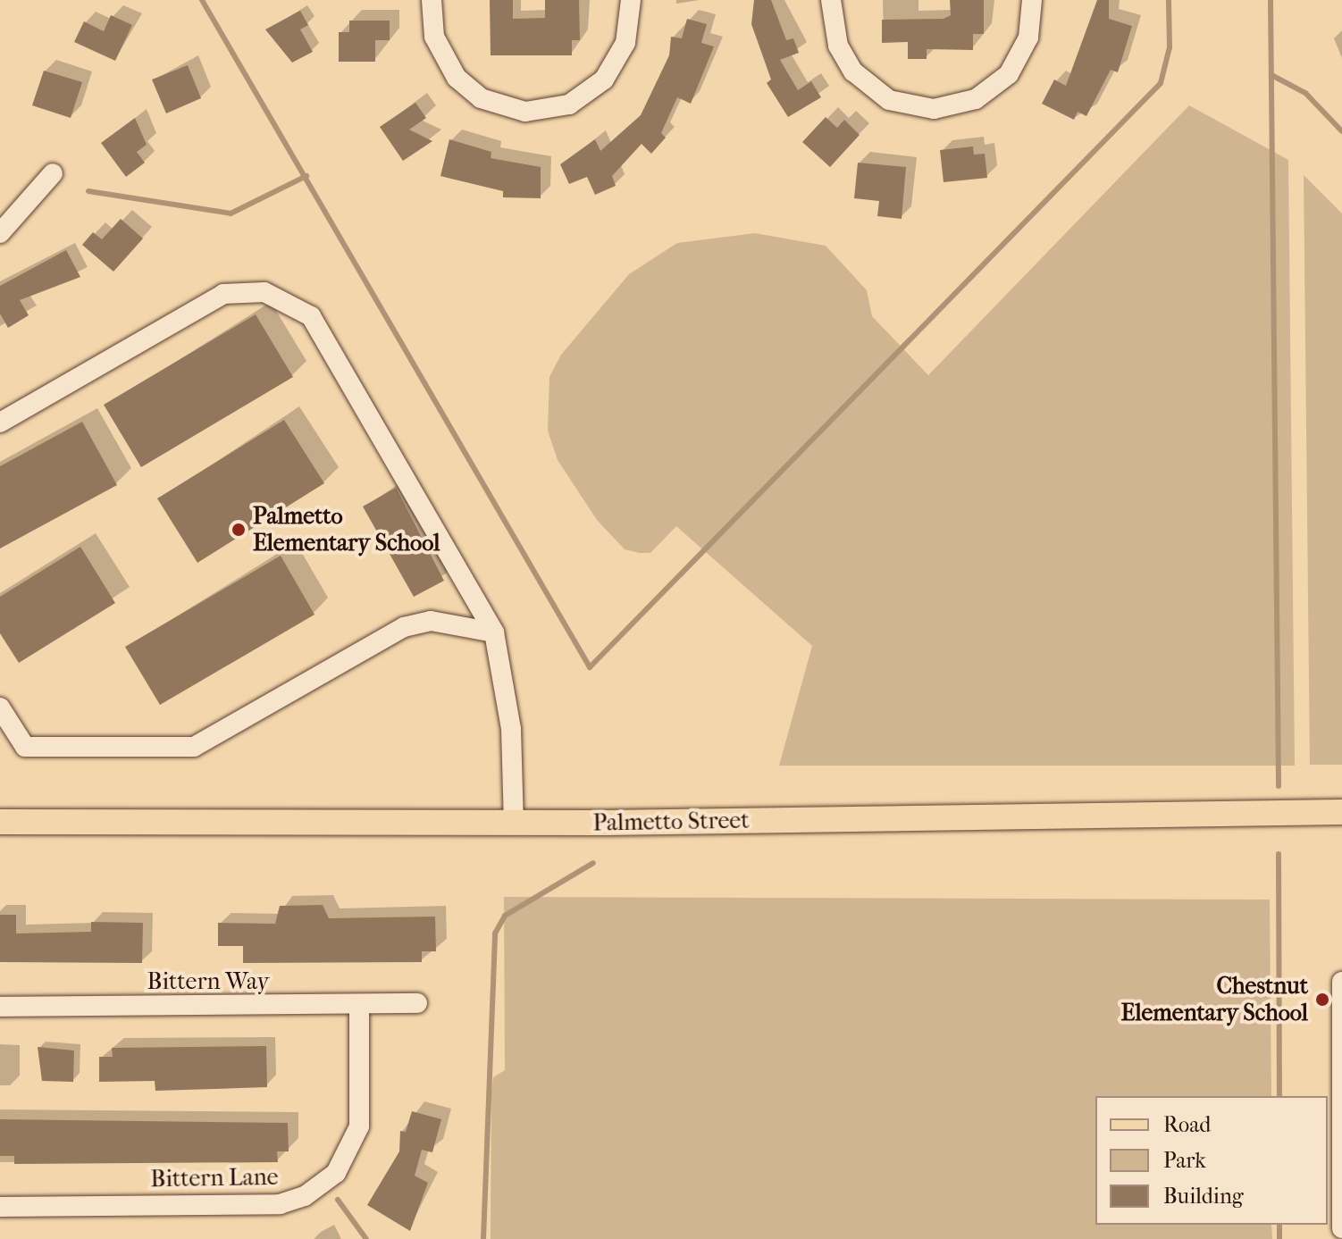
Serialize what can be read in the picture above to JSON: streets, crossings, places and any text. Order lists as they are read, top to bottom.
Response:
{
  "streets": {
    "main road": ["Palmetto Street"],
    "street": ["Bittern Way", "Bittern Lane"]
  },
  "crossings": [
    ["Bittern Way", "Bittern Lane"]
  ],
  "places": ["Palmetto Elementary School", "Chestnut Elementary School"],
  "legend": ["Road", "Park", "Building"]
}
